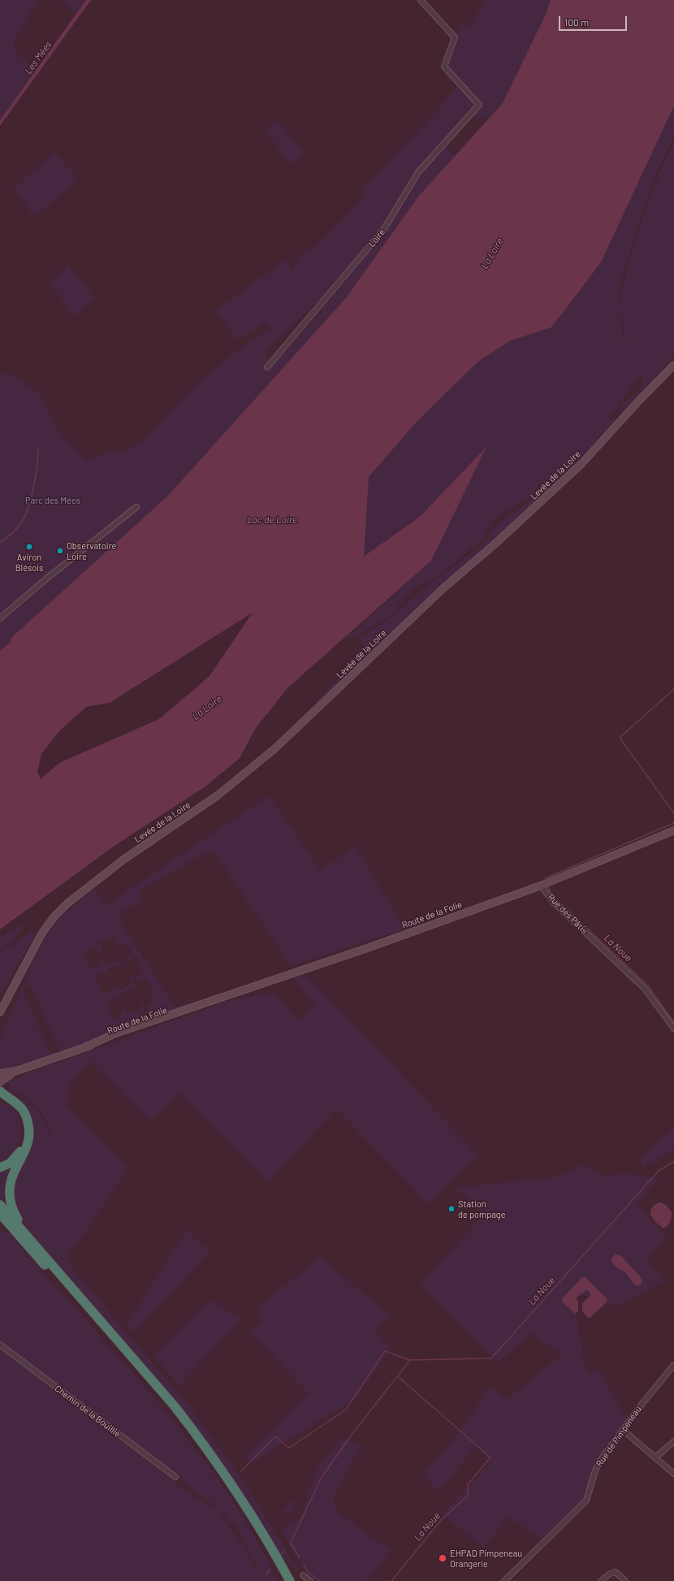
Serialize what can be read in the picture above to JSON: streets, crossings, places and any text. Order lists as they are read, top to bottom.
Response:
{
  "streets": {
    "main road": ["Levée de la Loire", "Route de la Folie"],
    "street": [
      "Loire",
      "Rue des Pâtis",
      "Chemin de la Bouillie",
      "Rue de Pimpeneau"
    ]
  },
  "crossings": [
    ["Rue des Pâtis", "Route de la Folie"]
  ],
  "water": [
    "Les Mées",
    "La Loire",
    "Lac de Loire",
    "La Noue"
  ],
  "parks": ["Parc des Mées"],
  "places": [
    "Aviron Blésois",
    "Observatoire Loire",
    "Station de pompage",
    "EHPAD Pimpeneau Orangerie"
  ],
  "scale_bar": "100 m"
}
